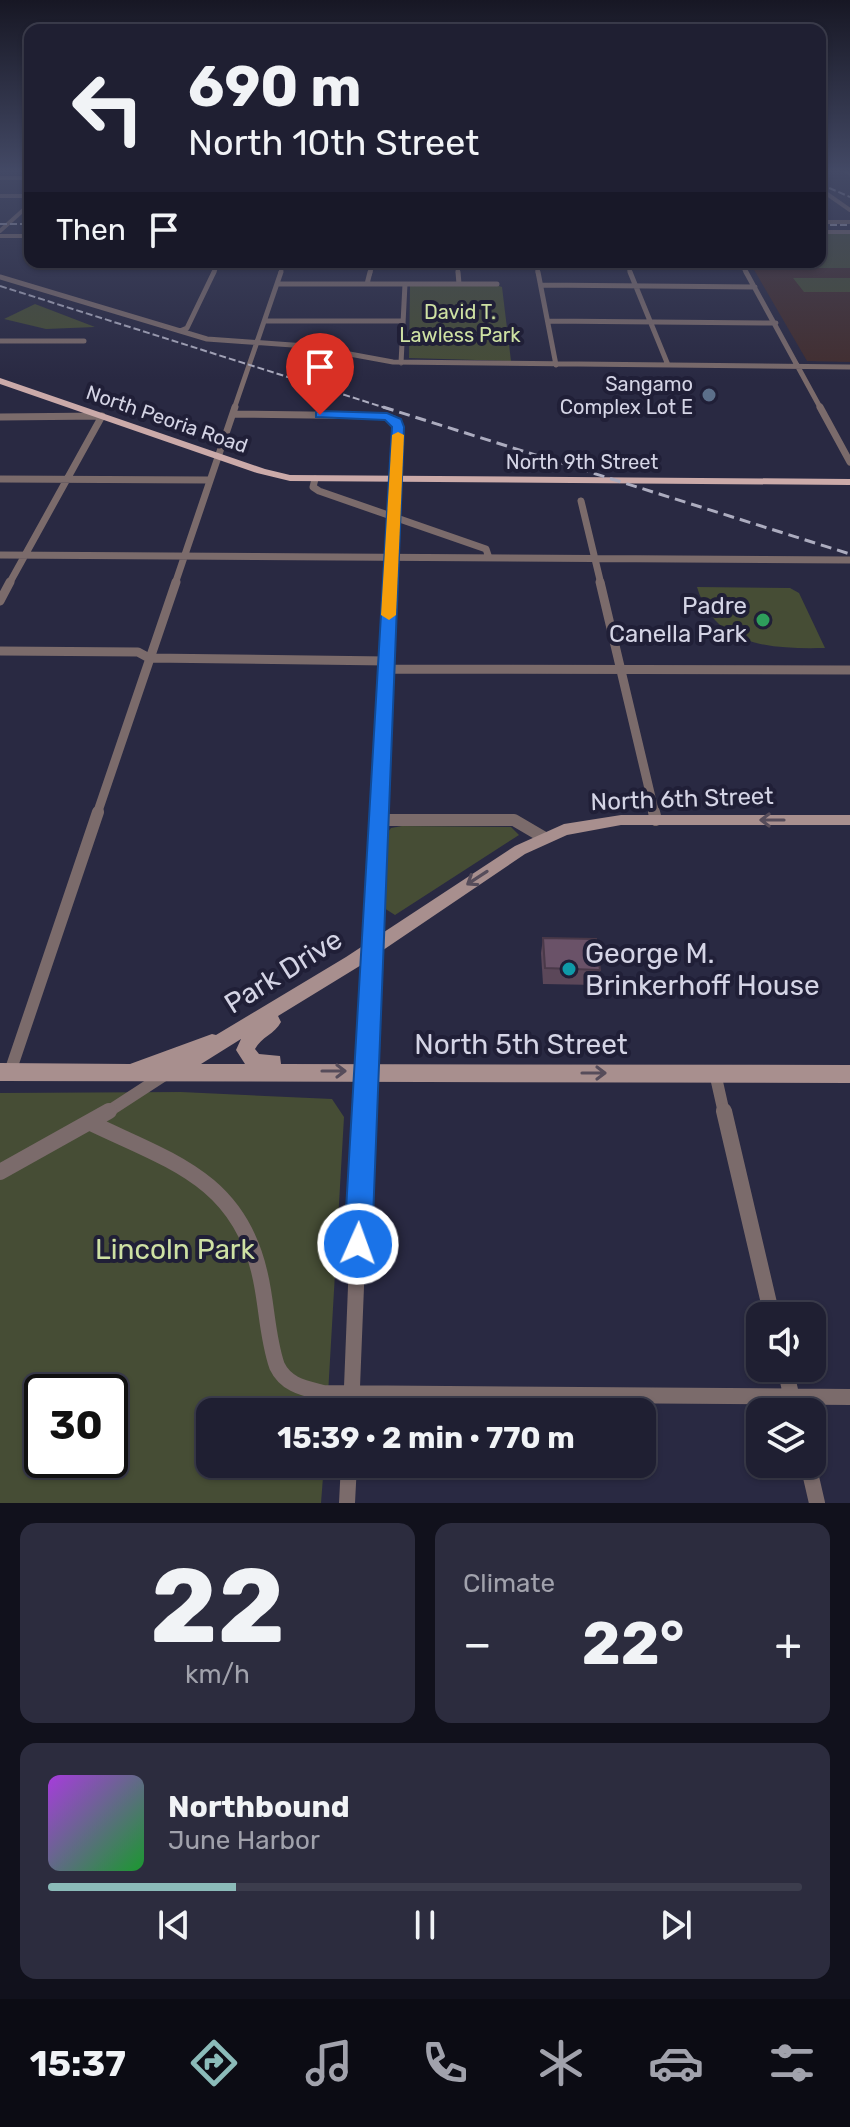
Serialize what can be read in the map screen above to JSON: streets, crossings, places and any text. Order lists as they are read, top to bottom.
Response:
{
  "streets": {
    "main road": [
      "North Peoria Road",
      "North 9th Street",
      "North 6th Street",
      "Park Drive",
      "North 5th Street"
    ]
  },
  "crossings": [
    ["North Peoria Road", "North 9th Street"],
    ["North 6th Street", "Park Drive"],
    ["Park Drive", "North 5th Street"]
  ],
  "one_way": ["North 6th Street", "Park Drive", "North 5th Street"],
  "parks": ["David T. Lawless Park", "Lincoln Park"],
  "places": ["Sangamo Complex Lot E", "Padre Canella Park", "George M. Brinkerhoff House"],
  "page": {
    "turn": ["690 m", "North 10th Street"],
    "then": "Then",
    "limit": "30",
    "trip": "15:39 · 2 min · 770 m",
    "tile": [
      ["22", "km/h"],
      "Climate"
    ],
    "heat": ["−", "22°", "+"],
    "song": ["Northbound", "June Harbor"],
    "tabs": "15:37"
  }
}
